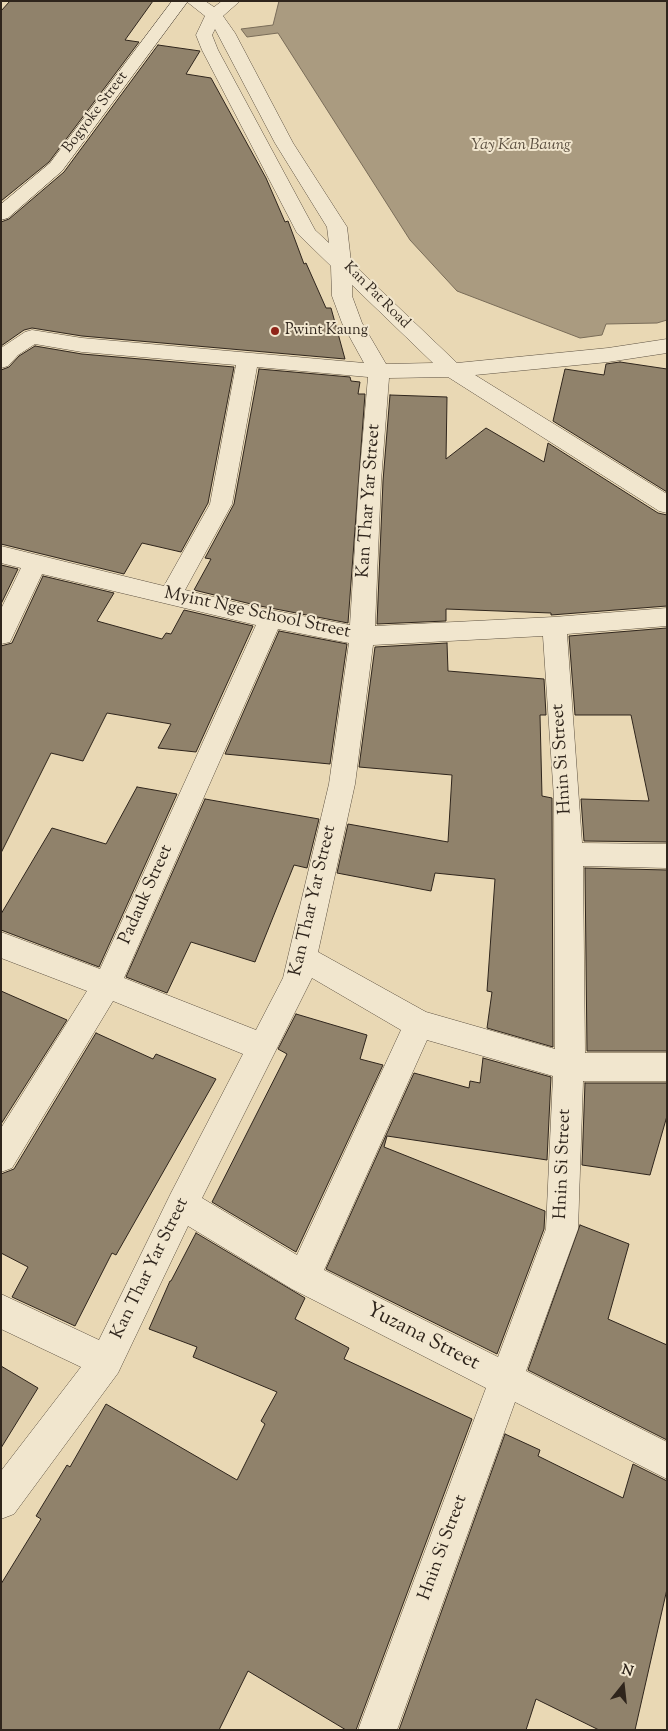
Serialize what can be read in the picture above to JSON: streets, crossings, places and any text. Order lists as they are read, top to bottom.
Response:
{
  "streets": {
    "street": [
      "Bogyoke Street",
      "Kan Pat Road",
      "Kan Thar Yar Street",
      "Myint Nge School Street",
      "Hnin Si Street",
      "Padauk Street",
      "Yuzana Street"
    ]
  },
  "crossings": [
    ["Kan Thar Yar Street", "Myint Nge School Street"],
    ["Kan Thar Yar Street", "Yuzana Street"],
    ["Myint Nge School Street", "Hnin Si Street"],
    ["Myint Nge School Street", "Padauk Street"],
    ["Hnin Si Street", "Yuzana Street"]
  ],
  "water": ["Yay Kan Baung"],
  "places": ["Pwint Kaung"],
  "north": "top"
}
